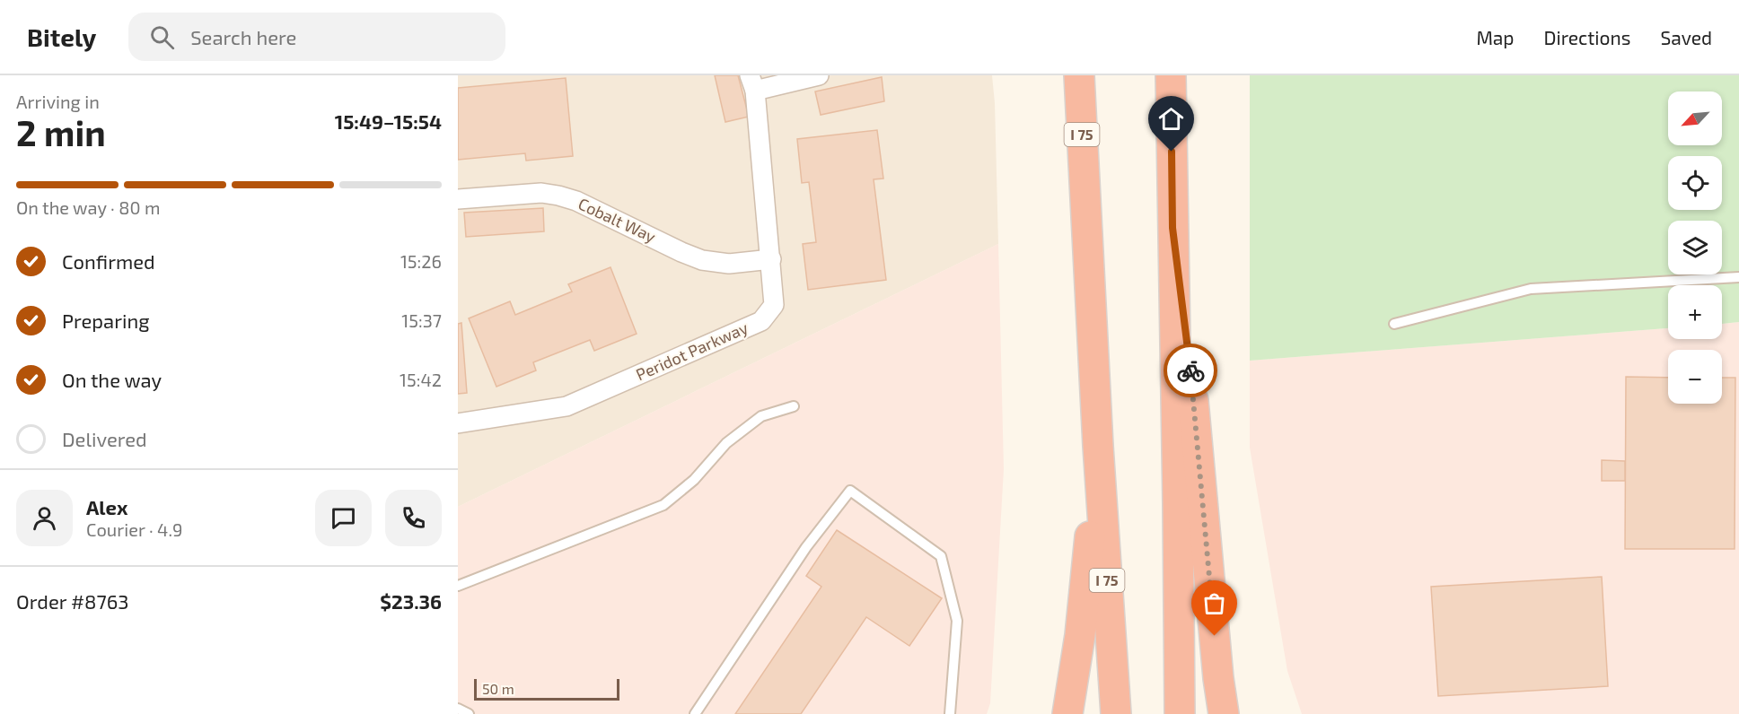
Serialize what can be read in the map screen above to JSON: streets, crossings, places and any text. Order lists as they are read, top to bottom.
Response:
{
  "streets": {
    "highway": ["I 75"],
    "street": ["Cobalt Way", "Peridot Parkway"]
  },
  "crossings": [
    ["Cobalt Way", "Peridot Parkway"]
  ],
  "scale_bar": "50 m",
  "north": "bottom left",
  "page": {
    "header": "Bitely",
    "search": "Search here",
    "nav": ["Map", "Directions", "Saved"],
    "heading": ["2 min", "Arriving in", "15:49–15:54"],
    "panel": [
      "Alex",
      "Courier · 4.9",
      "Order #8763",
      "$23.36"
    ],
    "map_buttons": ["+", "−"],
    "bar": "On the way · 80 m",
    "list": [
      ["Confirmed", "15:26"],
      ["Preparing", "15:37"],
      ["On the way", "15:42"],
      "Delivered"
    ],
    "scale": "50 m"
  }
}
